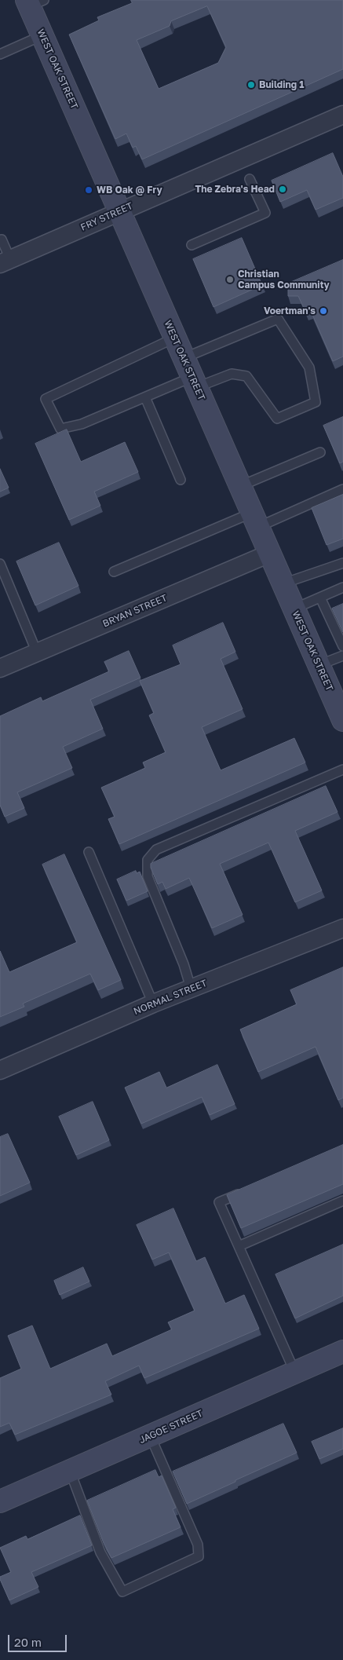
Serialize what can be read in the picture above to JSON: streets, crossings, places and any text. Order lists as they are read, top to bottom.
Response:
{
  "streets": {
    "main road": ["WEST OAK STREET", "JAGOE STREET"],
    "street": ["FRY STREET", "BRYAN STREET", "NORMAL STREET"]
  },
  "crossings": [
    ["WEST OAK STREET", "FRY STREET"],
    ["WEST OAK STREET", "BRYAN STREET"]
  ],
  "places": [
    "Building 1",
    "The Zebra's Head",
    "WB Oak @ Fry",
    "Christian Campus Community",
    "Voertman's"
  ],
  "scale_bar": "20 m"
}
